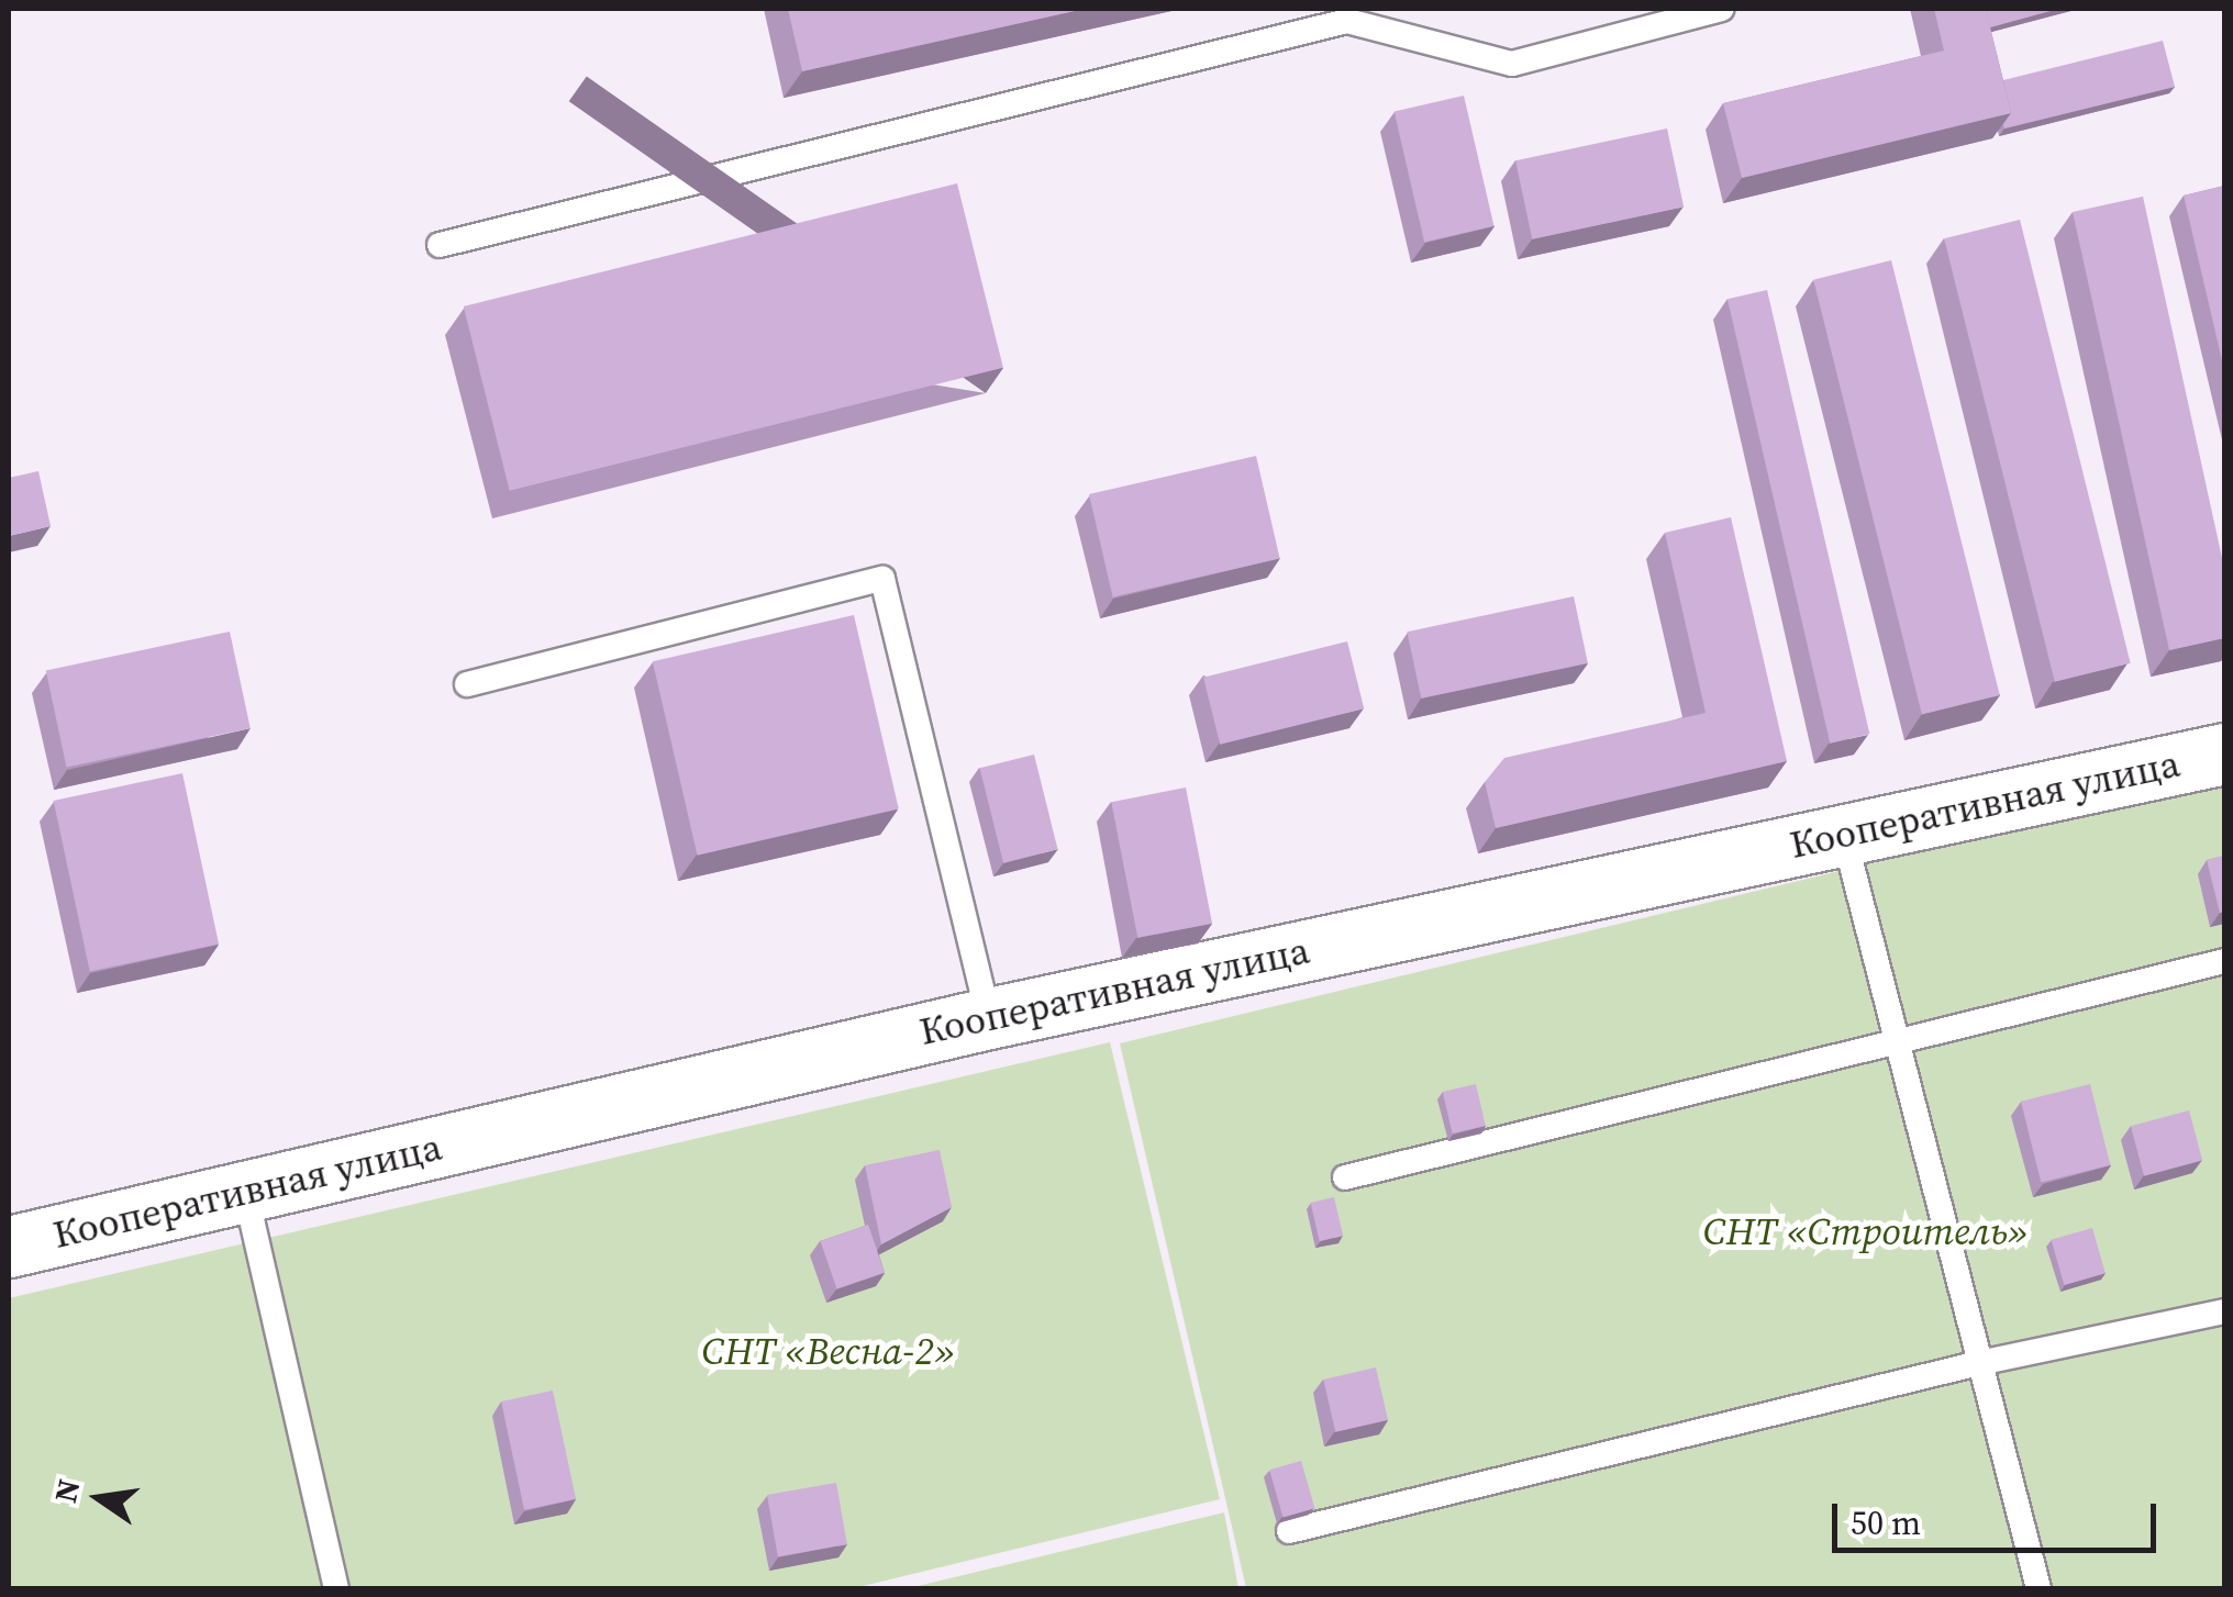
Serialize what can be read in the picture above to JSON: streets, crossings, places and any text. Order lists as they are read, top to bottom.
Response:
{
  "streets": {
    "main road": ["Кооперативная улица"]
  },
  "parks": ["СНТ «Строитель»", "СНТ «Весна-2»"],
  "scale_bar": "50 m",
  "north": "left"
}
